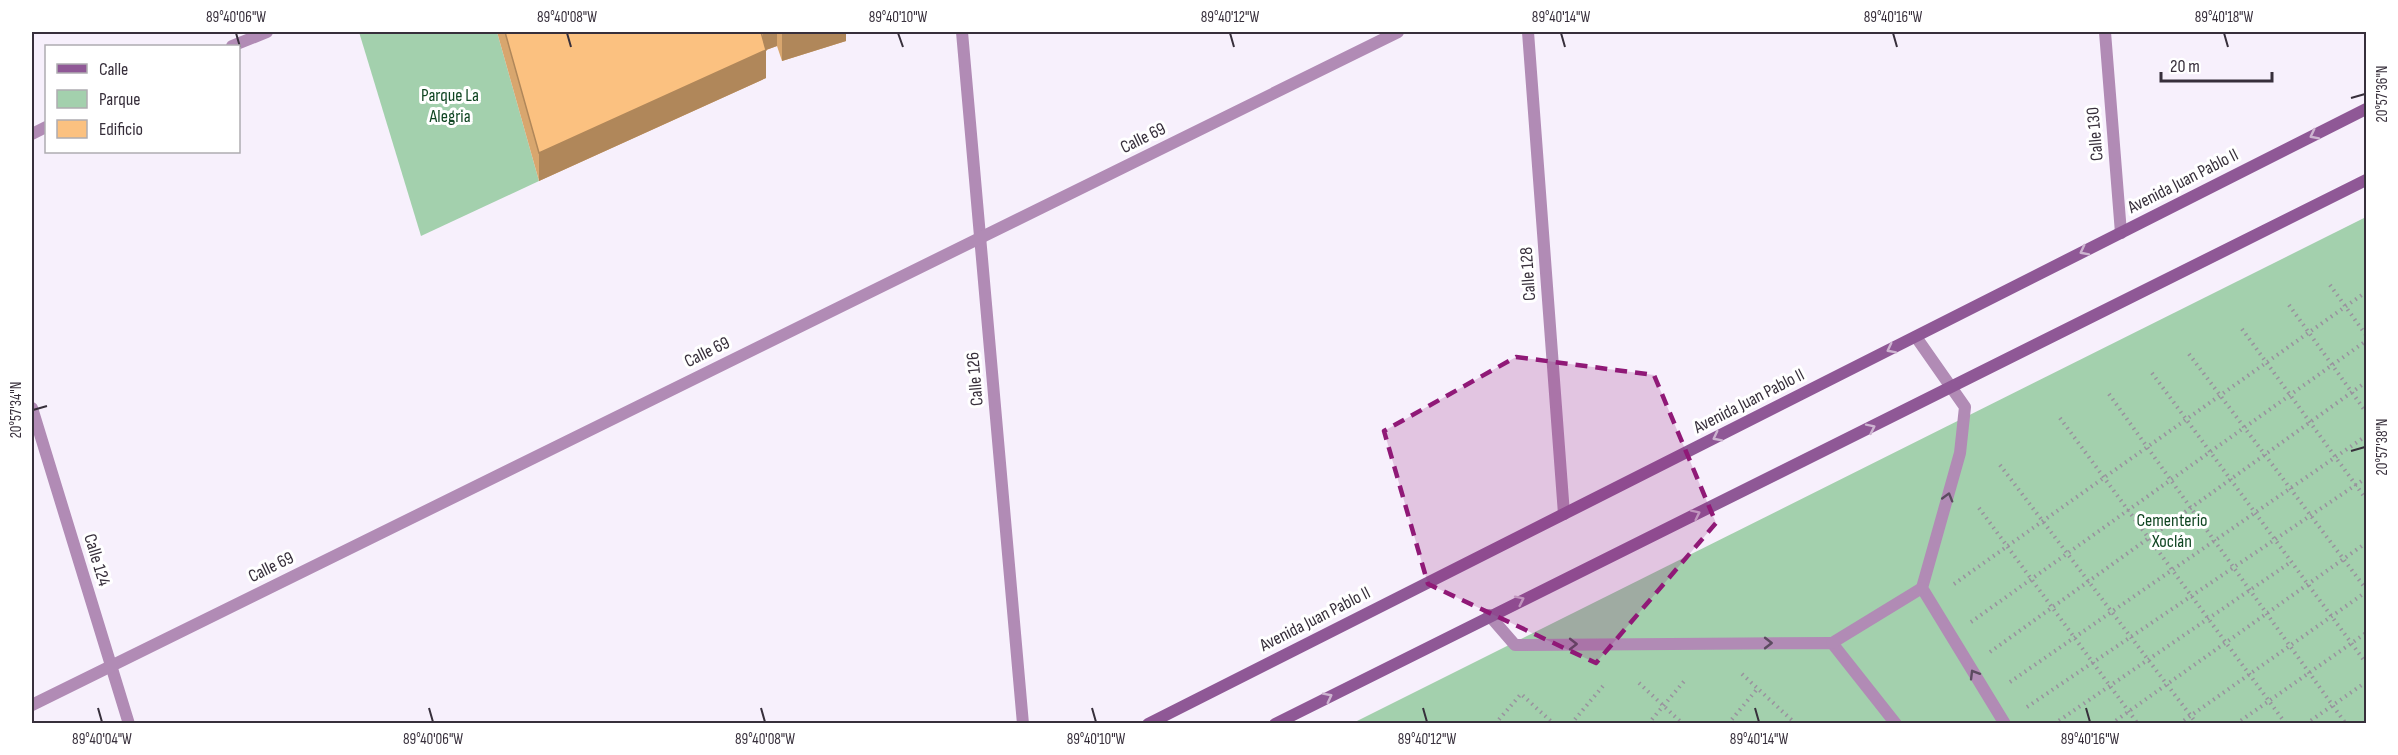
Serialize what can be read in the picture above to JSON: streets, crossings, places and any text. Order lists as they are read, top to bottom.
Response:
{
  "streets": {
    "main road": ["Avenida Juan Pablo II"],
    "street": [
      "Calle 130",
      "Calle 69",
      "Calle 128",
      "Calle 126",
      "Calle 124"
    ]
  },
  "crossings": [
    ["Calle 130", "Avenida Juan Pablo II"],
    ["Calle 69", "Calle 126"],
    ["Calle 69", "Calle 124"],
    ["Avenida Juan Pablo II", "Calle 128"]
  ],
  "parks": ["Parque La Alegria", "Cementerio Xoclán"],
  "legend": ["Calle", "Parque", "Edificio"],
  "scale_bar": "20 m",
  "coordinates": [
    "89°40'06\"W",
    "89°40'08\"W",
    "89°40'10\"W",
    "89°40'12\"W",
    "89°40'14\"W",
    "89°40'16\"W",
    "89°40'18\"W",
    "20°57'36\"N",
    "20°57'34\"N",
    "20°57'38\"N",
    "89°40'04\"W"
  ]
}
